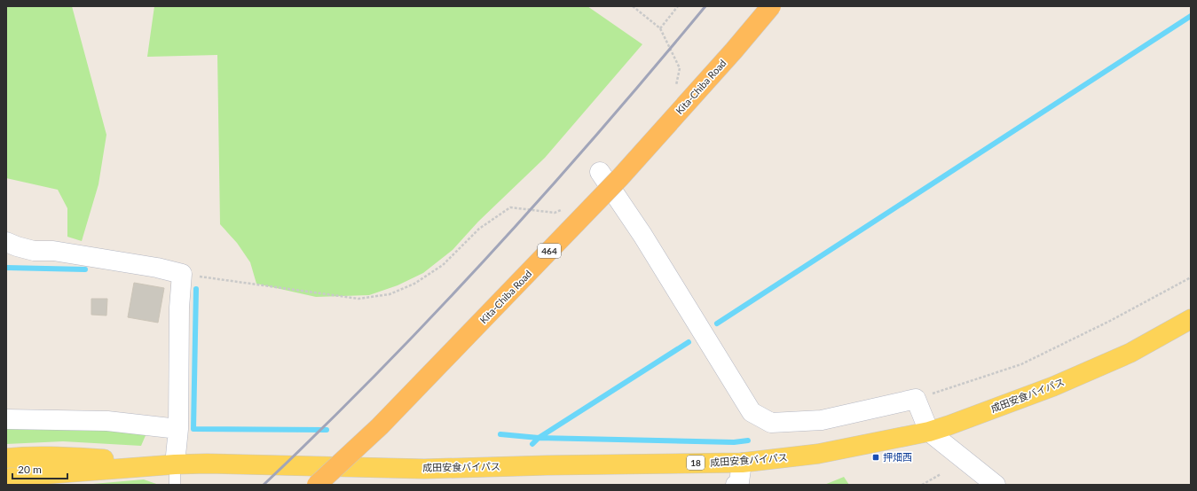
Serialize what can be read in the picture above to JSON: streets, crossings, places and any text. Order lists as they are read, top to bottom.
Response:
{
  "streets": {
    "highway": ["Kita-Chiba Road", "464"],
    "main road": ["成田安食バイパス", "18"]
  },
  "places": {
    "transit": ["押畑西"]
  },
  "scale_bar": "20 m"
}
